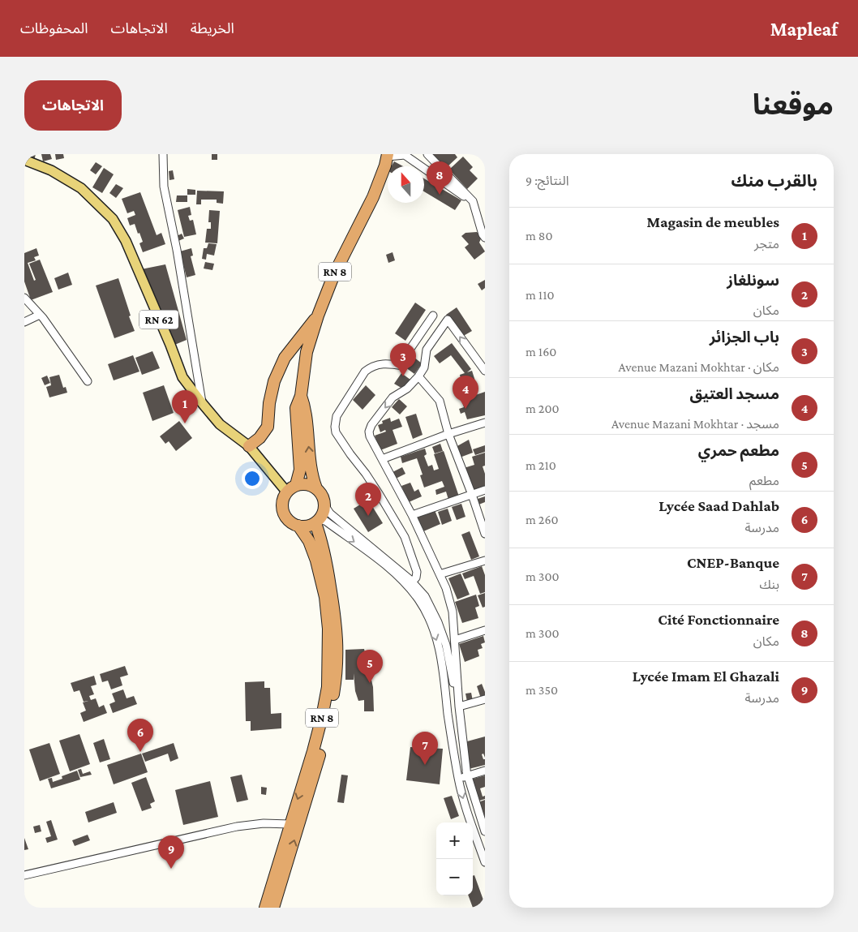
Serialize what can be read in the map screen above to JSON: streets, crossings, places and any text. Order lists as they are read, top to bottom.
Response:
{
  "streets": {
    "highway": ["RN 8"],
    "main road": ["RN 62"]
  },
  "crossings": [
    ["RN 8", "RN 62"]
  ],
  "north": "top",
  "page": {
    "header": "Mapleaf",
    "nav": ["الخريطة", "الاتجاهات", "المحفوظات"],
    "title": "موقعنا",
    "buttons": "الاتجاهات",
    "heading": ["بالقرب منك", "النتائج: 9"],
    "pins": [
      "8",
      "3",
      "4",
      "1",
      "2",
      "5",
      "6",
      "7",
      "9"
    ],
    "list": [
      {
        "mark": "1",
        "name": "Magasin de meubles",
        "note": "متجر",
        "value": "80 m"
      },
      {
        "mark": "2",
        "name": "سونلغاز",
        "note": "مكان",
        "value": "110 m"
      },
      {
        "mark": "3",
        "name": "باب الجزائر",
        "note": "مكان · Avenue Mazani Mokhtar",
        "value": "160 m"
      },
      {
        "mark": "4",
        "name": "مسجد العتيق",
        "note": "مسجد · Avenue Mazani Mokhtar",
        "value": "200 m"
      },
      {
        "mark": "5",
        "name": "مطعم حمري",
        "note": "مطعم",
        "value": "210 m"
      },
      {
        "mark": "6",
        "name": "Lycée Saad Dahlab",
        "note": "مدرسة",
        "value": "260 m"
      },
      {
        "mark": "7",
        "name": "CNEP-Banque",
        "note": "بنك",
        "value": "300 m"
      },
      {
        "mark": "8",
        "name": "Cité Fonctionnaire",
        "note": "مكان",
        "value": "300 m"
      },
      {
        "mark": "9",
        "name": "Lycée Imam El Ghazali",
        "note": "مدرسة",
        "value": "350 m"
      }
    ],
    "map_buttons": ["+", "−"]
  }
}
